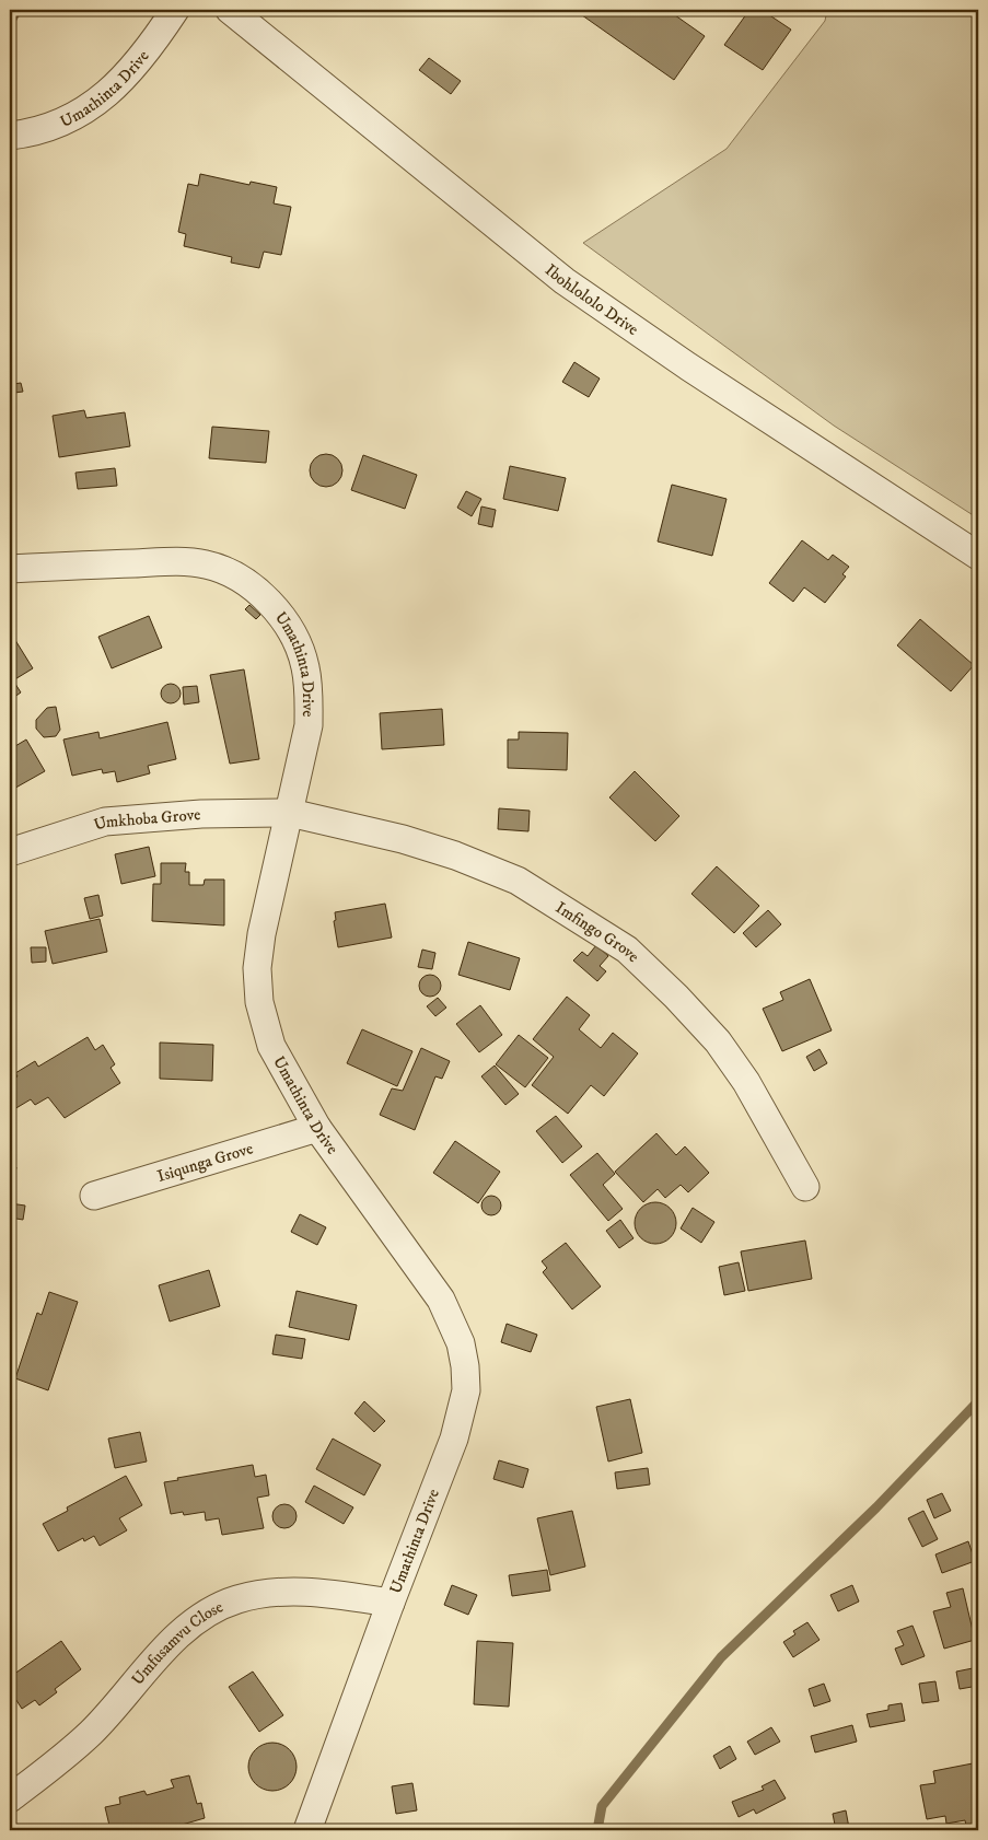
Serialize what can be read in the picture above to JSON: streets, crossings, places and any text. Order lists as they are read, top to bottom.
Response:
{
  "streets": {
    "street": [
      "Umathinta Drive",
      "Ibohlololo Drive",
      "Umkhoba Grove",
      "Imfingo Grove",
      "Isiqunga Grove",
      "Umfusamvu Close"
    ]
  },
  "crossings": [
    ["Umathinta Drive", "Umkhoba Grove"],
    ["Umathinta Drive", "Imfingo Grove"],
    ["Umathinta Drive", "Isiqunga Grove"],
    ["Umathinta Drive", "Umfusamvu Close"],
    ["Umkhoba Grove", "Imfingo Grove"]
  ]
}
